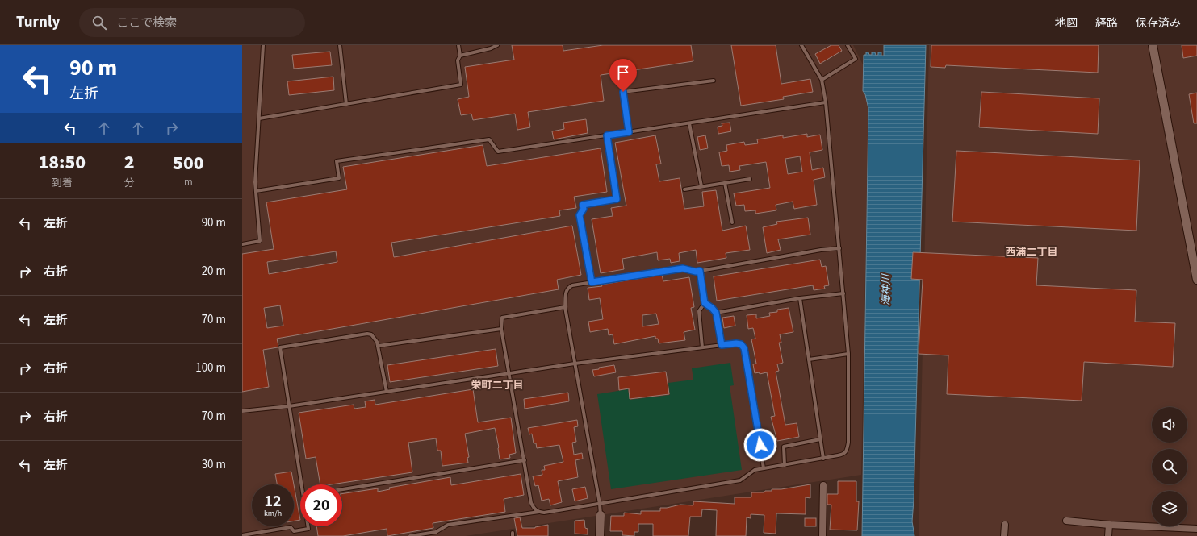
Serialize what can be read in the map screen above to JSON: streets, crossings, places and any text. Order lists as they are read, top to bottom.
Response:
{
  "districts": ["西浦二丁目", "栄町二丁目"],
  "water": ["海神川"],
  "page": {
    "header": "Turnly",
    "search": "ここで検索",
    "nav": ["地図", "経路", "保存済み"],
    "turn": ["90 m", "左折"],
    "eta": [
      "18:50",
      "到着",
      "2",
      "分",
      "500",
      "m"
    ],
    "list": [
      {
        "name": "左折",
        "value": "90 m"
      },
      {
        "name": "右折",
        "value": "20 m"
      },
      {
        "name": "左折",
        "value": "70 m"
      },
      {
        "name": "右折",
        "value": "100 m"
      },
      {
        "name": "右折",
        "value": "70 m"
      },
      {
        "name": "左折",
        "value": "30 m"
      }
    ],
    "speed": "12 km/h",
    "limit": "20"
  }
}
